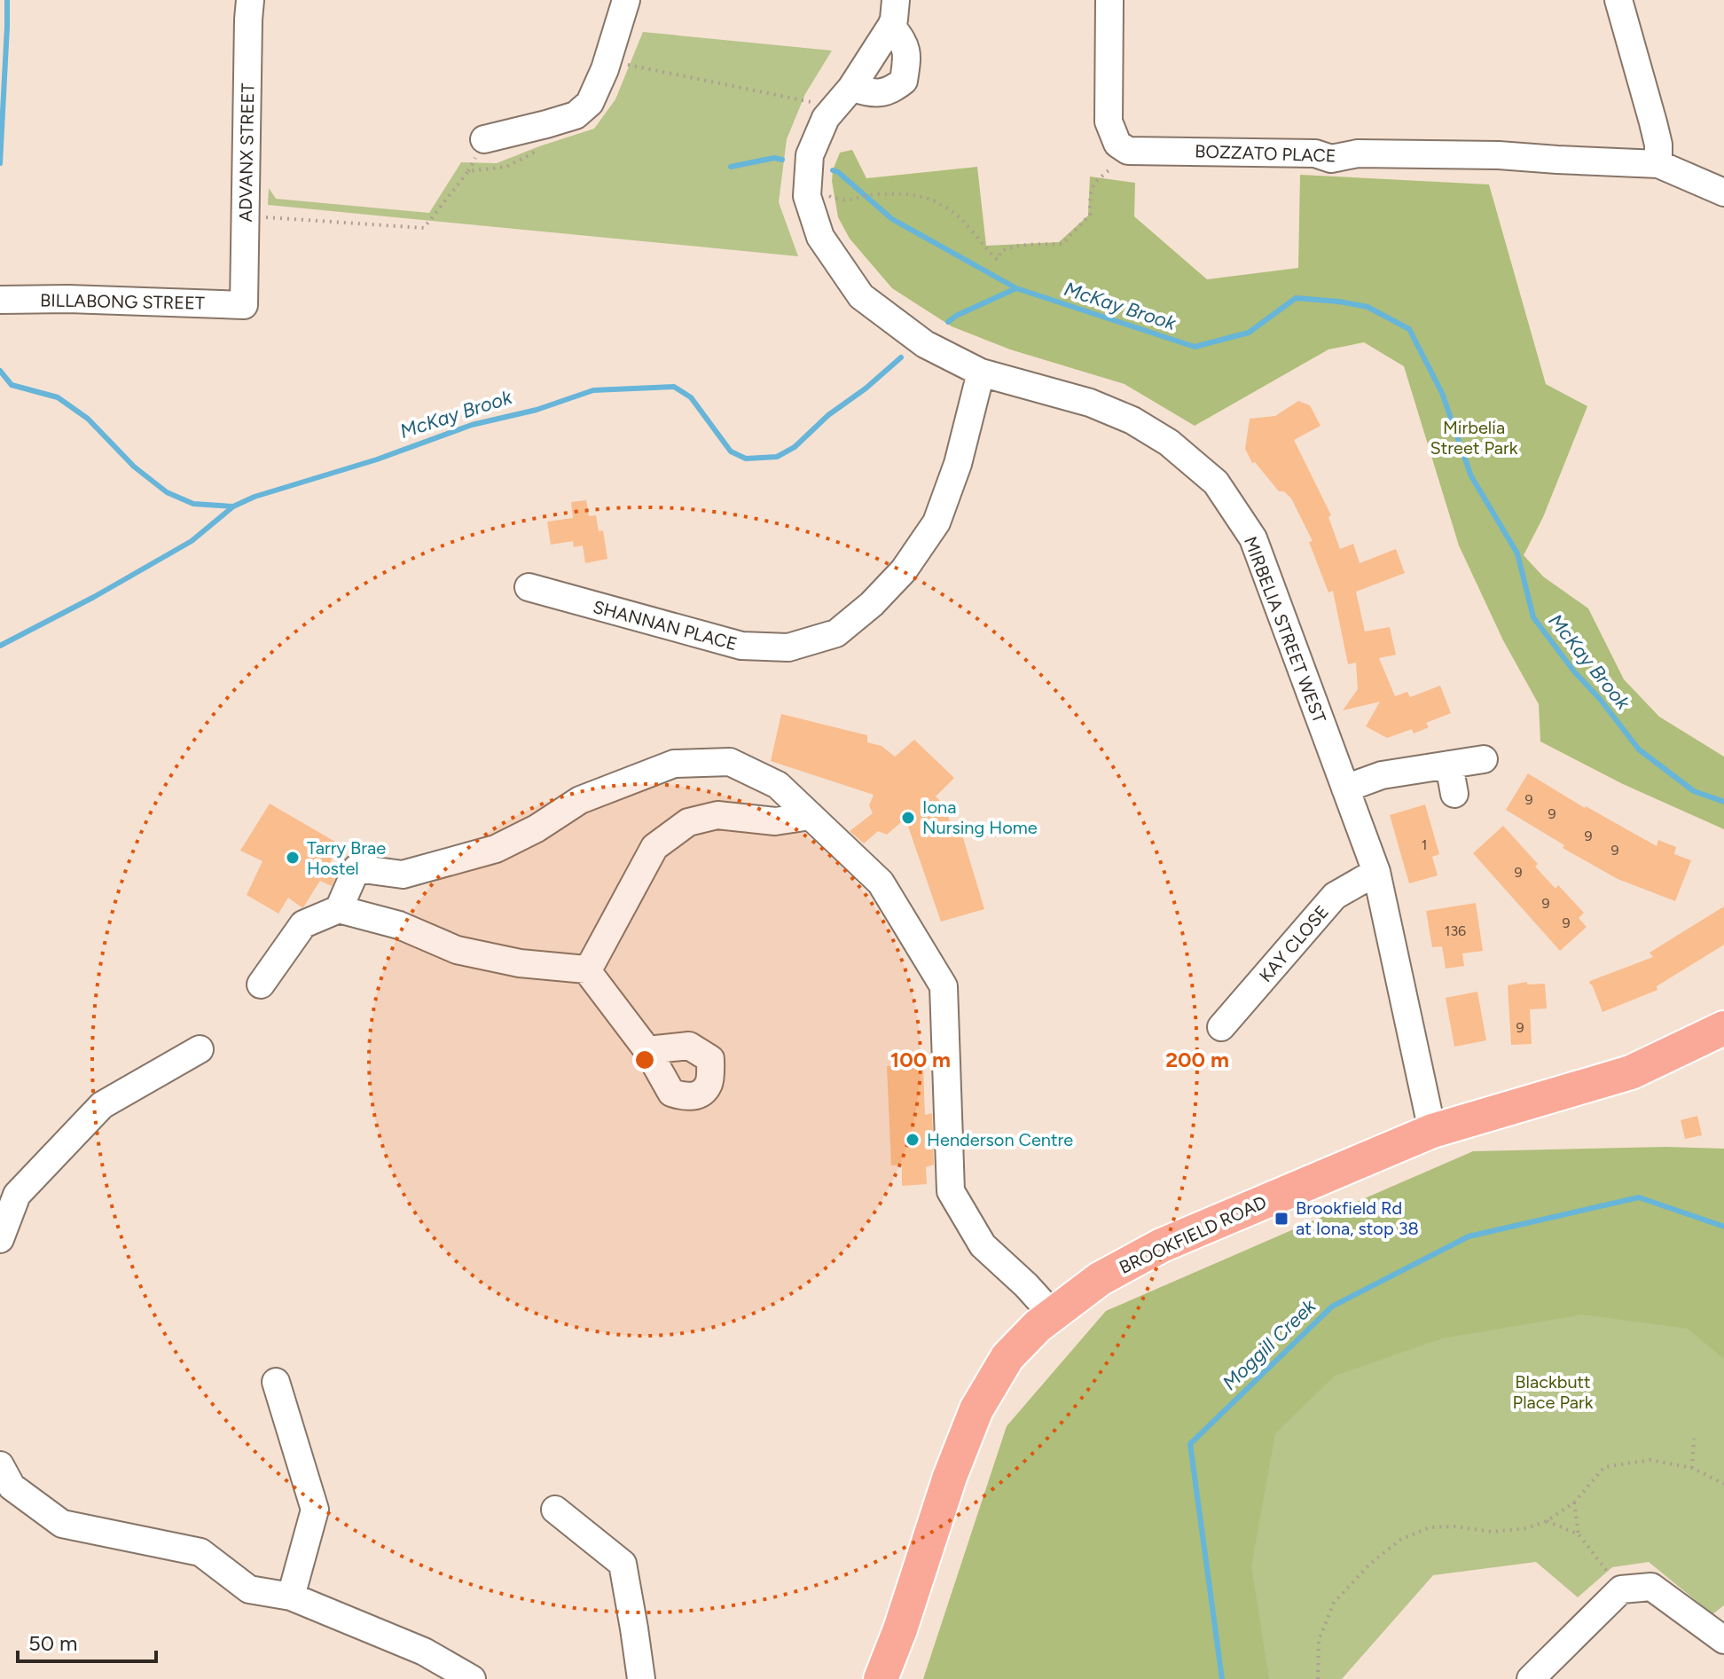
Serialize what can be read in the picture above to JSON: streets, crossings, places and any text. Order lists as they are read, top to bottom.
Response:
{
  "streets": {
    "main road": ["BROOKFIELD ROAD"],
    "street": [
      "ADVANX STREET",
      "BOZZATO PLACE",
      "BILLABONG STREET",
      "SHANNAN PLACE",
      "MIRBELIA STREET WEST",
      "KAY CLOSE"
    ]
  },
  "crossings": [
    ["ADVANX STREET", "BILLABONG STREET"],
    ["SHANNAN PLACE", "MIRBELIA STREET WEST"],
    ["MIRBELIA STREET WEST", "KAY CLOSE"],
    ["MIRBELIA STREET WEST", "BROOKFIELD ROAD"]
  ],
  "water": ["McKay Brook", "Moggill Creek"],
  "parks": ["Mirbelia Street Park", "Blackbutt Place Park"],
  "places": {
    "other": ["Iona Nursing Home", "Tarry Brae Hostel", "Henderson Centre"],
    "transit": ["Brookfield Rd at Iona, stop 38"]
  },
  "house_numbers": [
    "9",
    "9",
    "9",
    "1",
    "9",
    "9",
    "9",
    "9",
    "136",
    "9"
  ],
  "scale_bar": "50 m",
  "rings": ["100 m", "200 m"]
}
